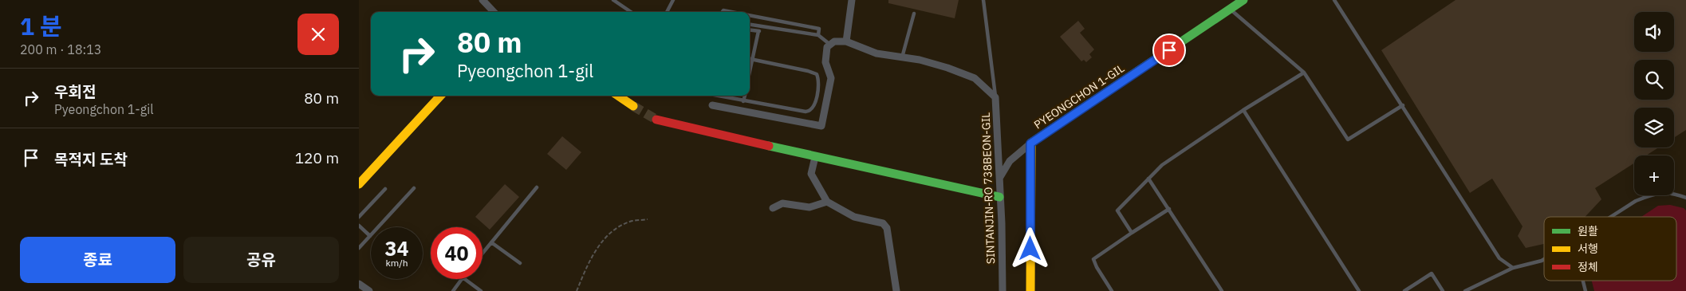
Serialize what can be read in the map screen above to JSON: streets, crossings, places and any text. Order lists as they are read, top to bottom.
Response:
{
  "streets": {
    "street": ["PYEONGCHON 1-GIL", "SINTANJIN-RO 738BEON-GIL"]
  },
  "legend": ["원활", "서행", "정체"],
  "page": {
    "heading": ["1 분", "200 m · 18:13"],
    "map_buttons": "+",
    "turn": ["80 m", "Pyeongchon 1-gil"],
    "list": [
      {
        "name": "우회전",
        "note": "Pyeongchon 1-gil",
        "value": "80 m"
      },
      {
        "name": "목적지 도착",
        "value": "120 m"
      }
    ],
    "speed": "34 km/h",
    "limit": "40",
    "buttons": ["종료", "공유"]
  }
}
